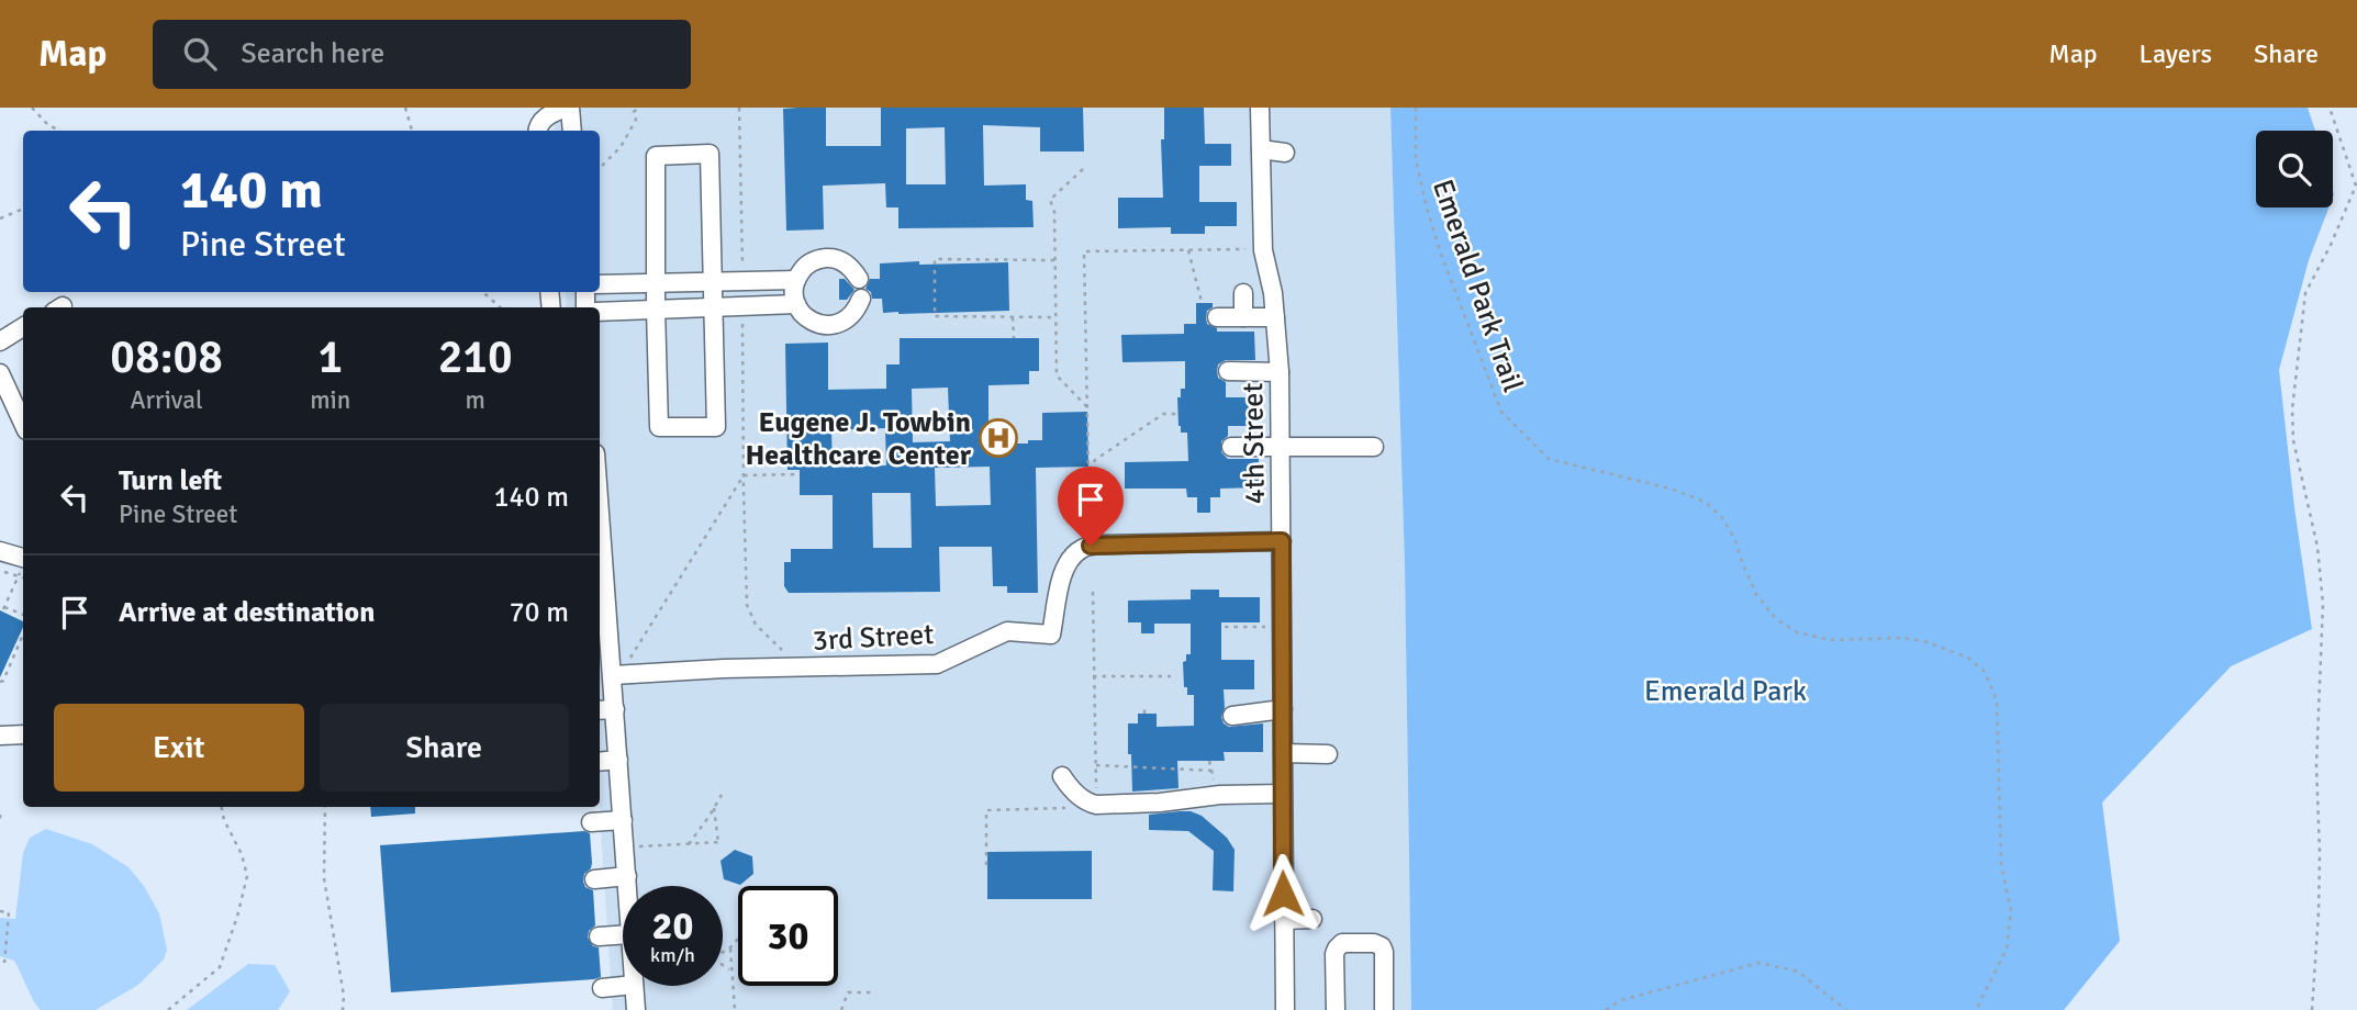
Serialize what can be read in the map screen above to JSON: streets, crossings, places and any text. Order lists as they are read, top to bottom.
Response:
{
  "streets": {
    "street": ["4th Street", "3rd Street"],
    "path": ["Emerald Park Trail"]
  },
  "crossings": [
    ["4th Street", "3rd Street"]
  ],
  "parks": ["Emerald Park"],
  "places": {
    "hospital": ["Eugene J. Towbin Healthcare Center"]
  },
  "page": {
    "header": "Map",
    "search": "Search here",
    "nav": ["Map", "Layers", "Share"],
    "turn": ["140 m", "Pine Street"],
    "eta": [
      "08:08",
      "Arrival",
      "1",
      "min",
      "210",
      "m"
    ],
    "list": [
      {
        "name": "Turn left",
        "note": "Pine Street",
        "value": "140 m"
      },
      {
        "name": "Arrive at destination",
        "value": "70 m"
      }
    ],
    "buttons": ["Exit", "Share"],
    "speed": "20 km/h",
    "limit": "30"
  }
}
